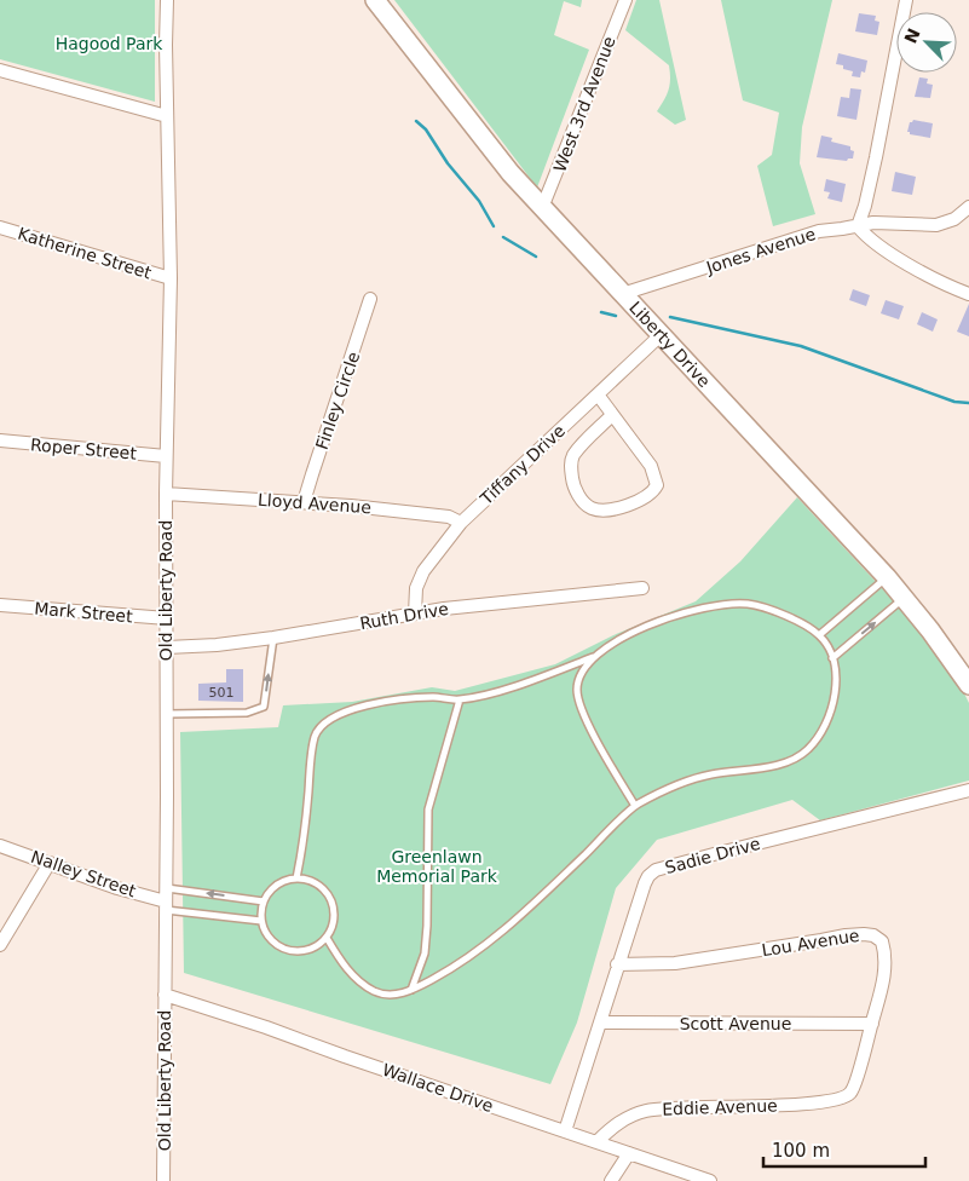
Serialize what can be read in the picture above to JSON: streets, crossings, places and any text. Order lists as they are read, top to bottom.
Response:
{
  "streets": {
    "main road": ["Liberty Drive"],
    "street": [
      "West 3rd Avenue",
      "Jones Avenue",
      "Katherine Street",
      "Finley Circle",
      "Roper Street",
      "Tiffany Drive",
      "Lloyd Avenue",
      "Old Liberty Road",
      "Mark Street",
      "Ruth Drive",
      "Sadie Drive",
      "Nalley Street",
      "Lou Avenue",
      "Scott Avenue",
      "Wallace Drive",
      "Eddie Avenue"
    ]
  },
  "crossings": [
    ["West 3rd Avenue", "Liberty Drive"],
    ["Jones Avenue", "Liberty Drive"],
    ["Katherine Street", "Old Liberty Road"],
    ["Liberty Drive", "Tiffany Drive"],
    ["Finley Circle", "Lloyd Avenue"],
    ["Roper Street", "Old Liberty Road"],
    ["Tiffany Drive", "Lloyd Avenue"],
    ["Tiffany Drive", "Ruth Drive"],
    ["Lloyd Avenue", "Old Liberty Road"],
    ["Old Liberty Road", "Mark Street"],
    ["Old Liberty Road", "Ruth Drive"],
    ["Old Liberty Road", "Nalley Street"],
    ["Old Liberty Road", "Wallace Drive"],
    ["Sadie Drive", "Lou Avenue"],
    ["Sadie Drive", "Scott Avenue"],
    ["Sadie Drive", "Wallace Drive"],
    ["Lou Avenue", "Scott Avenue"],
    ["Lou Avenue", "Eddie Avenue"],
    ["Wallace Drive", "Eddie Avenue"]
  ],
  "parks": ["Hagood Park", "Greenlawn Memorial Park"],
  "house_numbers": ["501"],
  "scale_bar": "100 m",
  "north": "top left"
}
